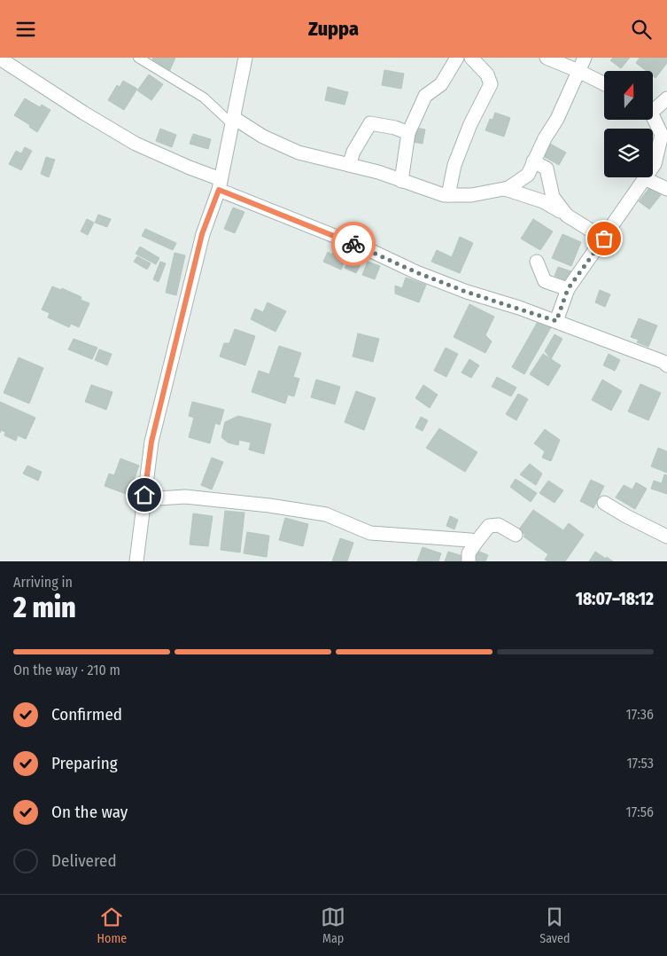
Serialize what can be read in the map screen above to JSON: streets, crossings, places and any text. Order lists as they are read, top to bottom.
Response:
{
  "north": "top",
  "page": {
    "header": "Zuppa",
    "heading": ["2 min", "Arriving in", "18:07–18:12"],
    "bar": "On the way · 210 m",
    "list": [
      ["Confirmed", "17:36"],
      ["Preparing", "17:53"],
      ["On the way", "17:56"],
      "Delivered"
    ],
    "tabs": ["Home", "Map", "Saved"]
  }
}
